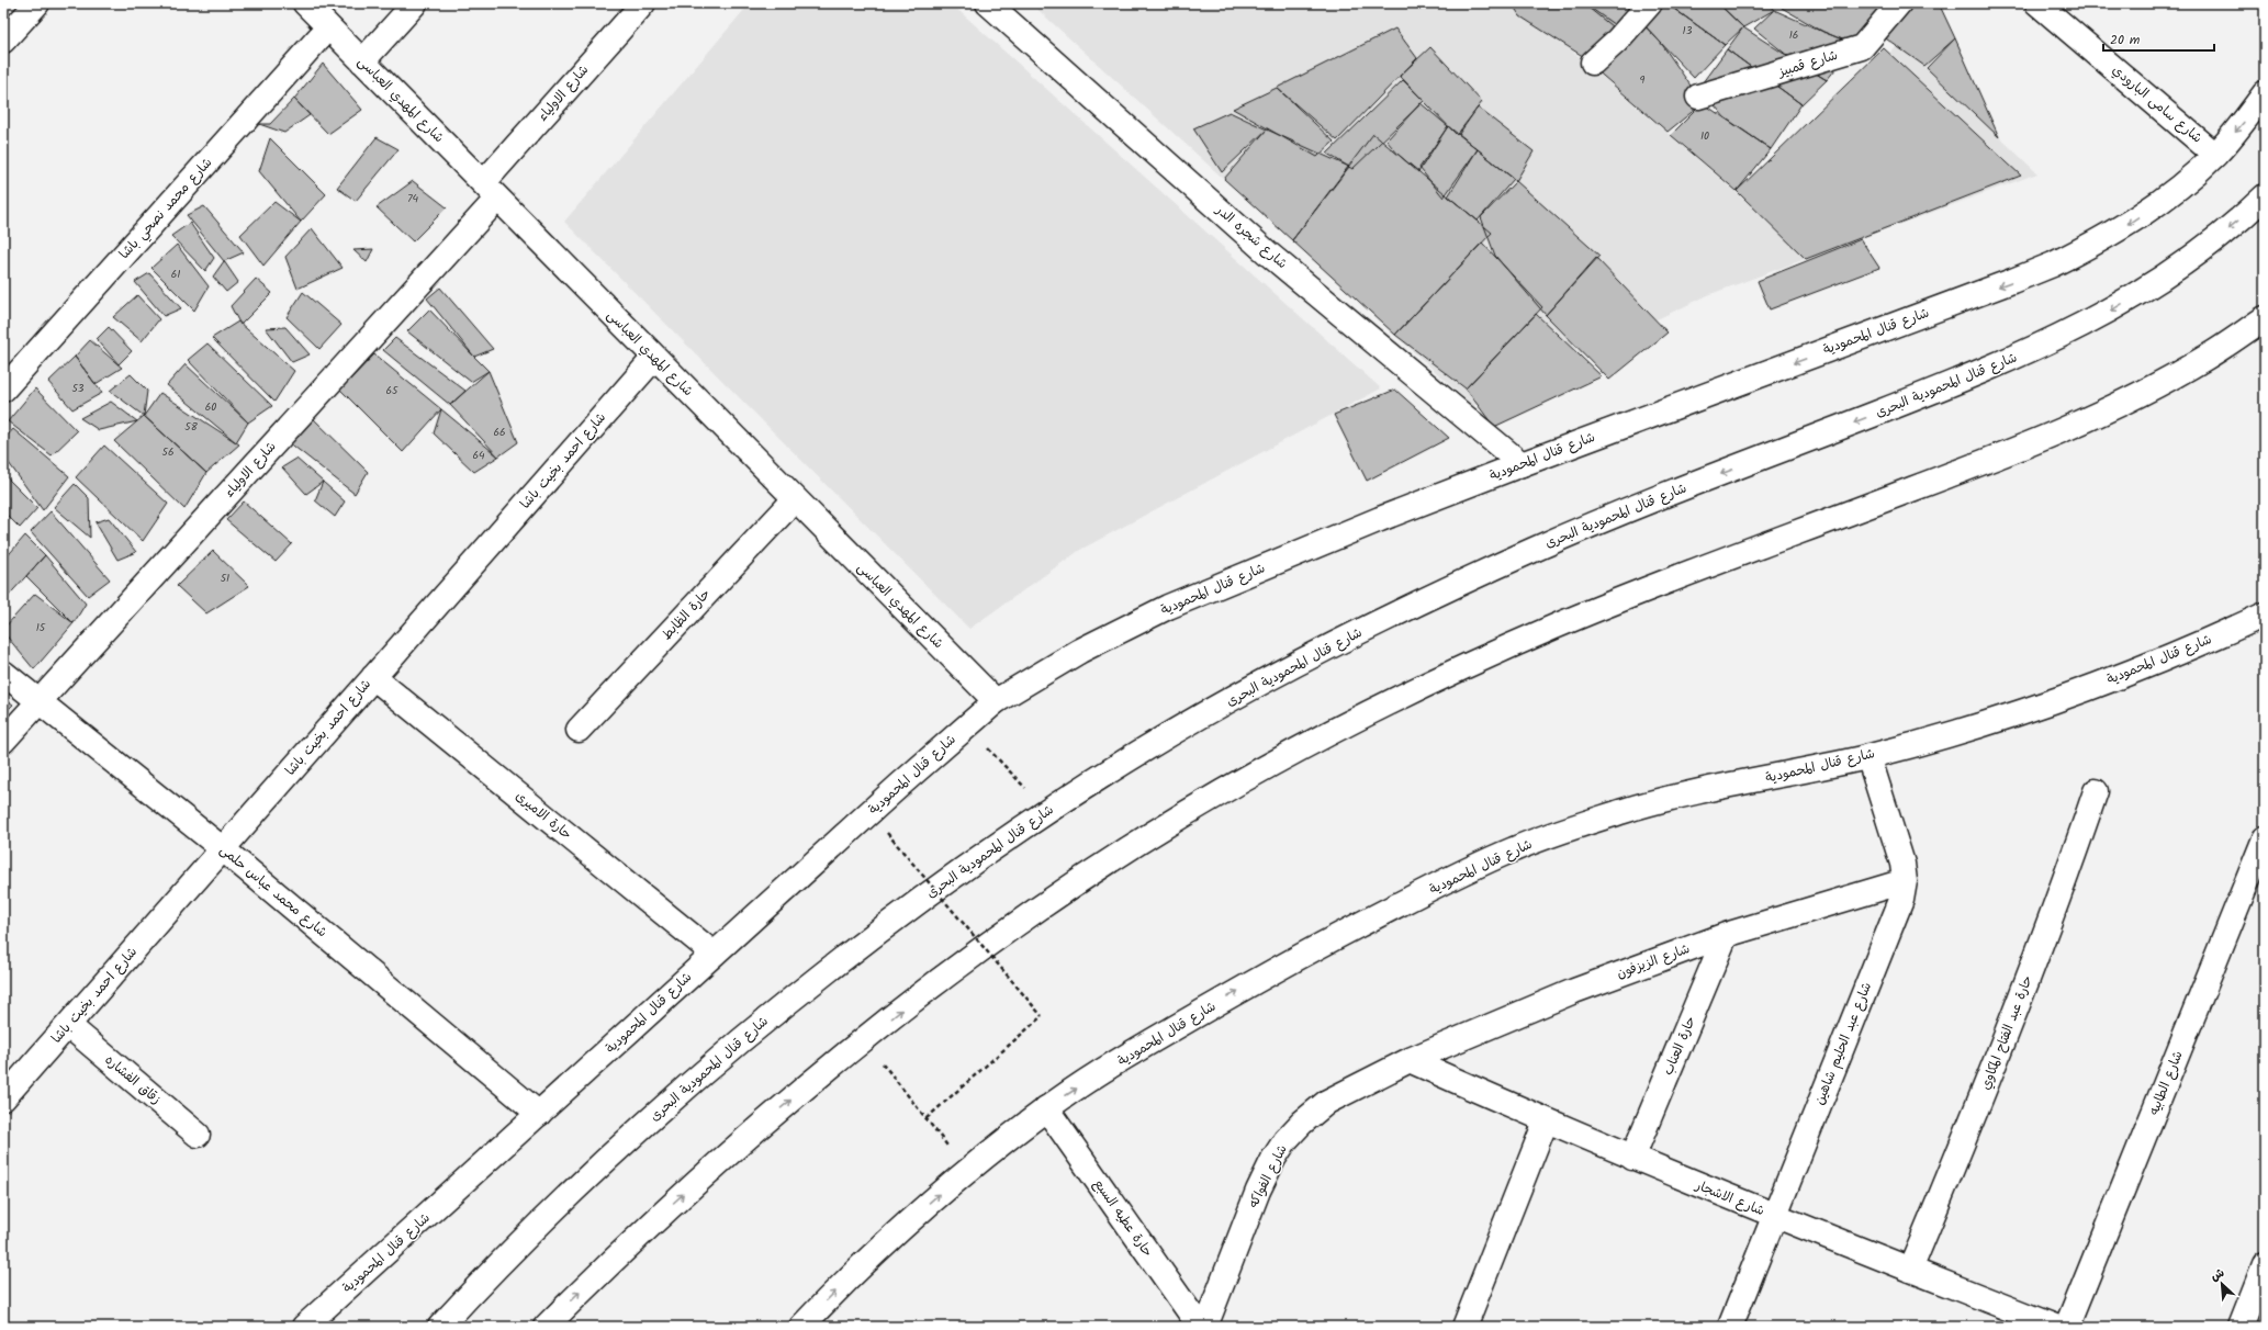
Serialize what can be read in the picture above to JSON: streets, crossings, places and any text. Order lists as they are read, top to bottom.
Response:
{
  "streets": {
    "street": [
      "شارع قمبيز",
      "شارع الاولياء",
      "شارع المهدي العباسى",
      "شارع سامى البارودي",
      "شارع محمد نصحي باشا",
      "شارع شجره الدر",
      "شارع قنال المحمودية",
      "شارع قنال المحمودية البحرى",
      "شارع احمد بخيت باشا",
      "حارة الظابط",
      "حارة الاميرى",
      "شارع محمد عباس حلمى",
      "شارع الزيزفون",
      "حارة عبد الفتاح المكاوي",
      "شارع عبد الحليم شاهين",
      "حارة العناب",
      "زقاق الفشاره",
      "شارع الطابيه",
      "شارع الفواكه",
      "شارع الاشجار",
      "حارة عطيه السبع"
    ]
  },
  "crossings": [
    ["شارع الاولياء", "شارع المهدي العباسى"],
    ["شارع الاولياء", "شارع محمد عباس حلمى"],
    ["شارع المهدي العباسى", "شارع محمد نصحي باشا"],
    ["شارع المهدي العباسى", "شارع قنال المحمودية"],
    ["شارع المهدي العباسى", "شارع احمد بخيت باشا"],
    ["شارع المهدي العباسى", "حارة الظابط"],
    ["شارع سامى البارودي", "شارع قنال المحمودية"],
    ["شارع شجره الدر", "شارع قنال المحمودية"],
    ["شارع قنال المحمودية", "حارة الاميرى"],
    ["شارع قنال المحمودية", "شارع محمد عباس حلمى"],
    ["شارع قنال المحمودية", "شارع عبد الحليم شاهين"],
    ["شارع قنال المحمودية", "حارة عطيه السبع"],
    ["شارع احمد بخيت باشا", "حارة الاميرى"],
    ["شارع احمد بخيت باشا", "شارع محمد عباس حلمى"],
    ["شارع احمد بخيت باشا", "زقاق الفشاره"],
    ["شارع الزيزفون", "شارع عبد الحليم شاهين"],
    ["شارع الزيزفون", "حارة العناب"],
    ["شارع الزيزفون", "شارع الفواكه"],
    ["شارع الزيزفون", "شارع الاشجار"],
    ["حارة عبد الفتاح المكاوي", "شارع الاشجار"],
    ["شارع عبد الحليم شاهين", "شارع الاشجار"],
    ["حارة العناب", "شارع الاشجار"],
    ["شارع الفواكه", "شارع الاشجار"]
  ],
  "house_numbers": [
    "13",
    "16",
    "9",
    "10",
    "74",
    "61",
    "53",
    "65",
    "60",
    "58",
    "66",
    "56",
    "64",
    "51",
    "15"
  ],
  "scale_bar": "20 m",
  "north": "top left"
}
